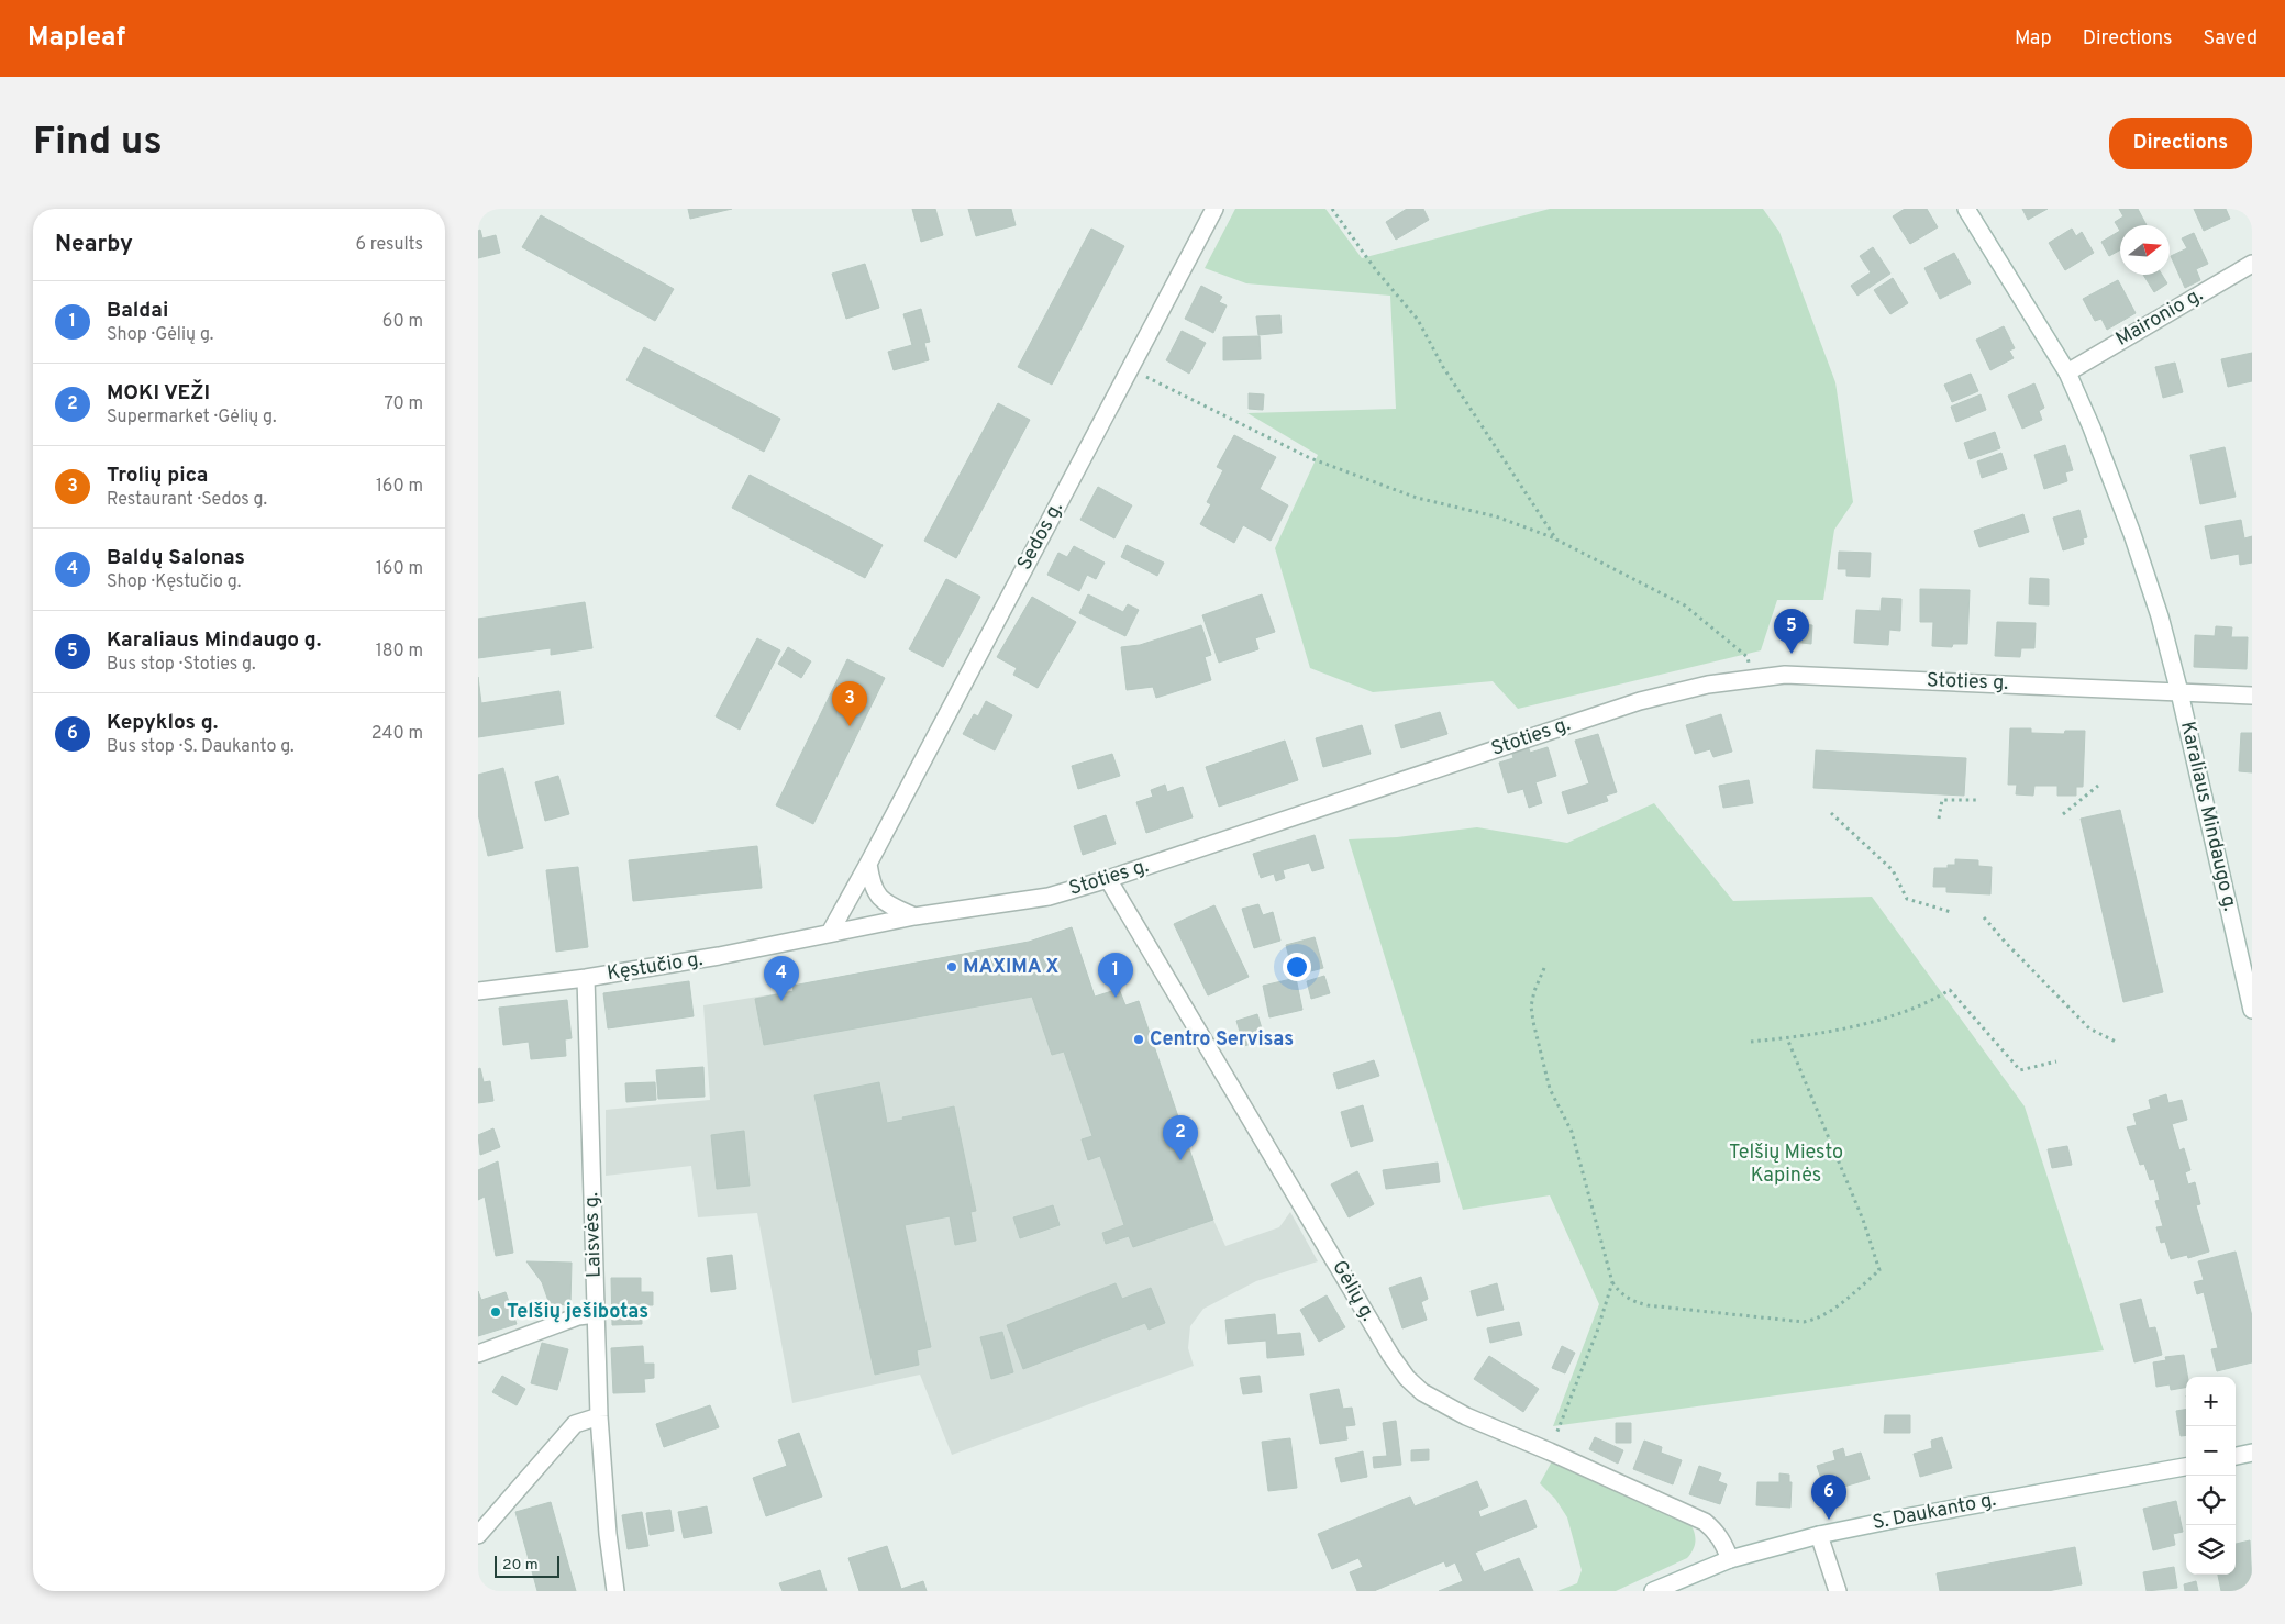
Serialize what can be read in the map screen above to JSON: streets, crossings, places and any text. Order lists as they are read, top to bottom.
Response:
{
  "streets": {
    "street": [
      "Maironio g.",
      "Sedos g.",
      "Stoties g.",
      "Karaliaus Mindaugo g.",
      "Kęstučio g.",
      "Laisvės g.",
      "Gėlių g.",
      "S. Daukanto g."
    ]
  },
  "crossings": [
    ["Maironio g.", "Karaliaus Mindaugo g."],
    ["Sedos g.", "Stoties g."],
    ["Sedos g.", "Kęstučio g."],
    ["Stoties g.", "Karaliaus Mindaugo g."],
    ["Stoties g.", "Kęstučio g."],
    ["Stoties g.", "Gėlių g."],
    ["Kęstučio g.", "Laisvės g."],
    ["Gėlių g.", "S. Daukanto g."]
  ],
  "parks": ["Telšių Miesto Kapinės"],
  "places": ["MAXIMA X", "Centro Servisas", "Telšių ješibotas"],
  "scale_bar": "20 m",
  "north": "right",
  "page": {
    "header": "Mapleaf",
    "nav": ["Map", "Directions", "Saved"],
    "buttons": "Directions",
    "title": "Find us",
    "heading": ["Nearby", "6 results"],
    "list": [
      {
        "mark": "1",
        "name": "Baldai",
        "note": "Shop · Gėlių g.",
        "value": "60 m"
      },
      {
        "mark": "2",
        "name": "MOKI VEŽI",
        "note": "Supermarket · Gėlių g.",
        "value": "70 m"
      },
      {
        "mark": "3",
        "name": "Trolių pica",
        "note": "Restaurant · Sedos g.",
        "value": "160 m"
      },
      {
        "mark": "4",
        "name": "Baldų Salonas",
        "note": "Shop · Kęstučio g.",
        "value": "160 m"
      },
      {
        "mark": "5",
        "name": "Karaliaus Mindaugo g.",
        "note": "Bus stop · Stoties g.",
        "value": "180 m"
      },
      {
        "mark": "6",
        "name": "Kepyklos g.",
        "note": "Bus stop · S. Daukanto g.",
        "value": "240 m"
      }
    ],
    "pins": [
      "5",
      "3",
      "1",
      "4",
      "2",
      "6"
    ],
    "map_buttons": ["+", "−"],
    "scale": "20 m"
  }
}
